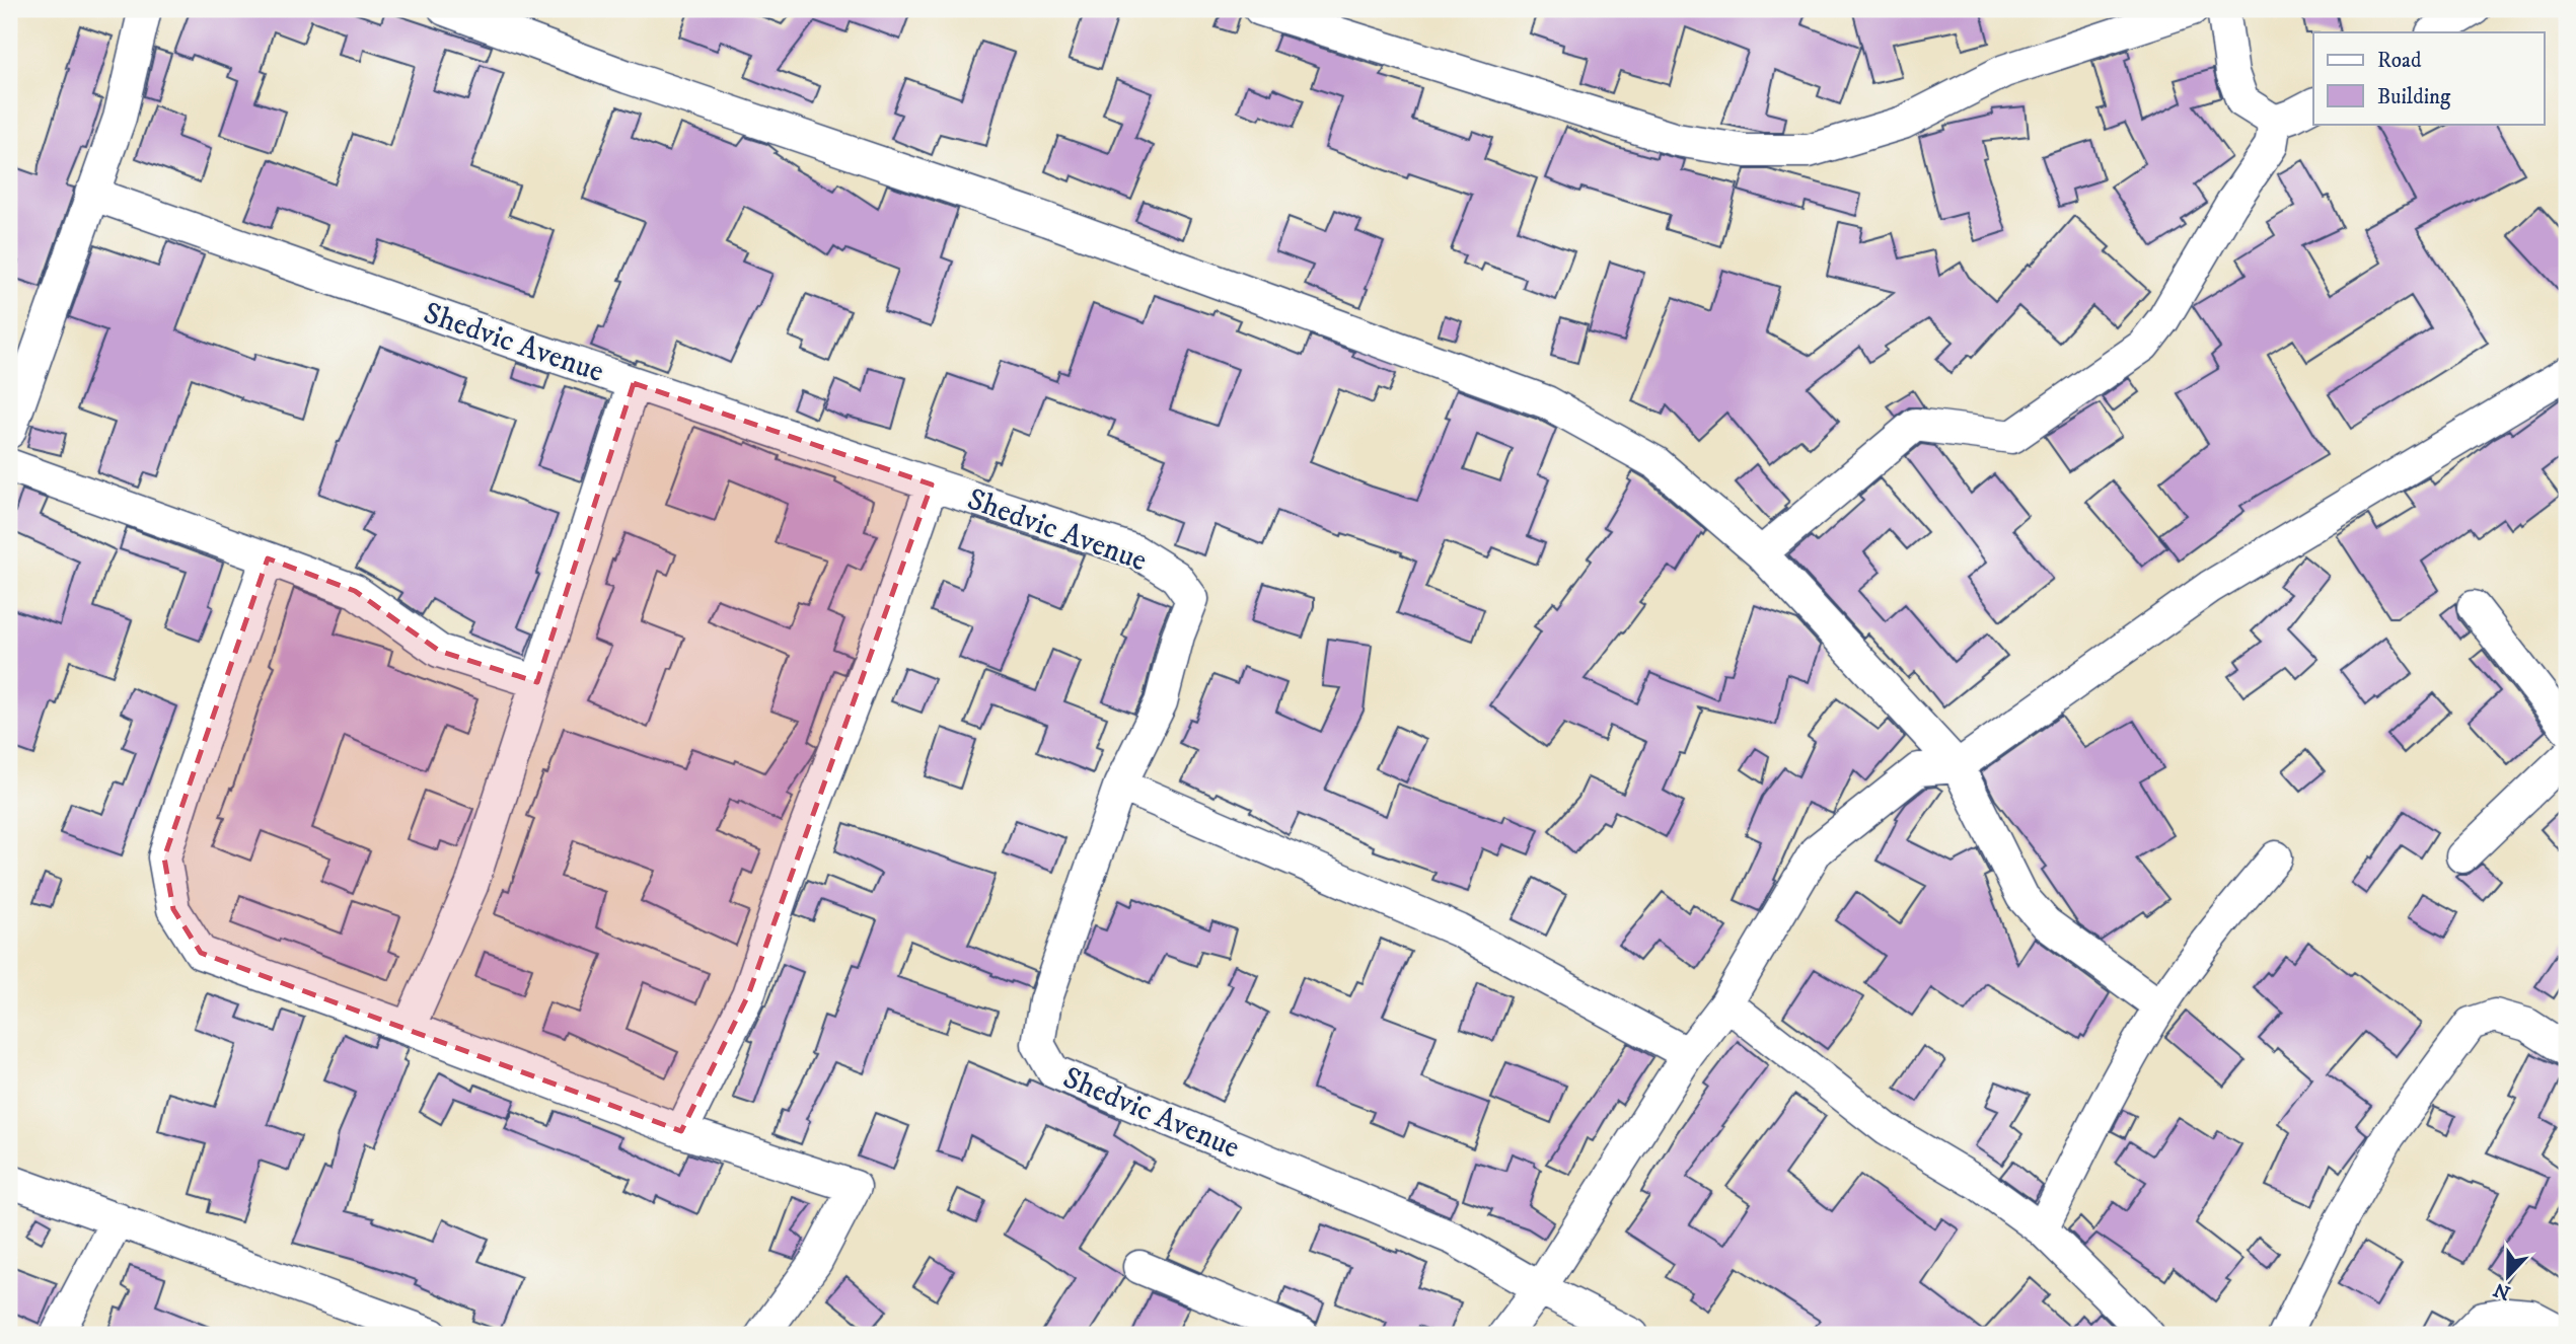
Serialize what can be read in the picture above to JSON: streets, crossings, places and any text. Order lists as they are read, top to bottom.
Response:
{
  "streets": {
    "street": ["Shedvic Avenue"]
  },
  "legend": ["Road", "Building"],
  "north": "bottom"
}
